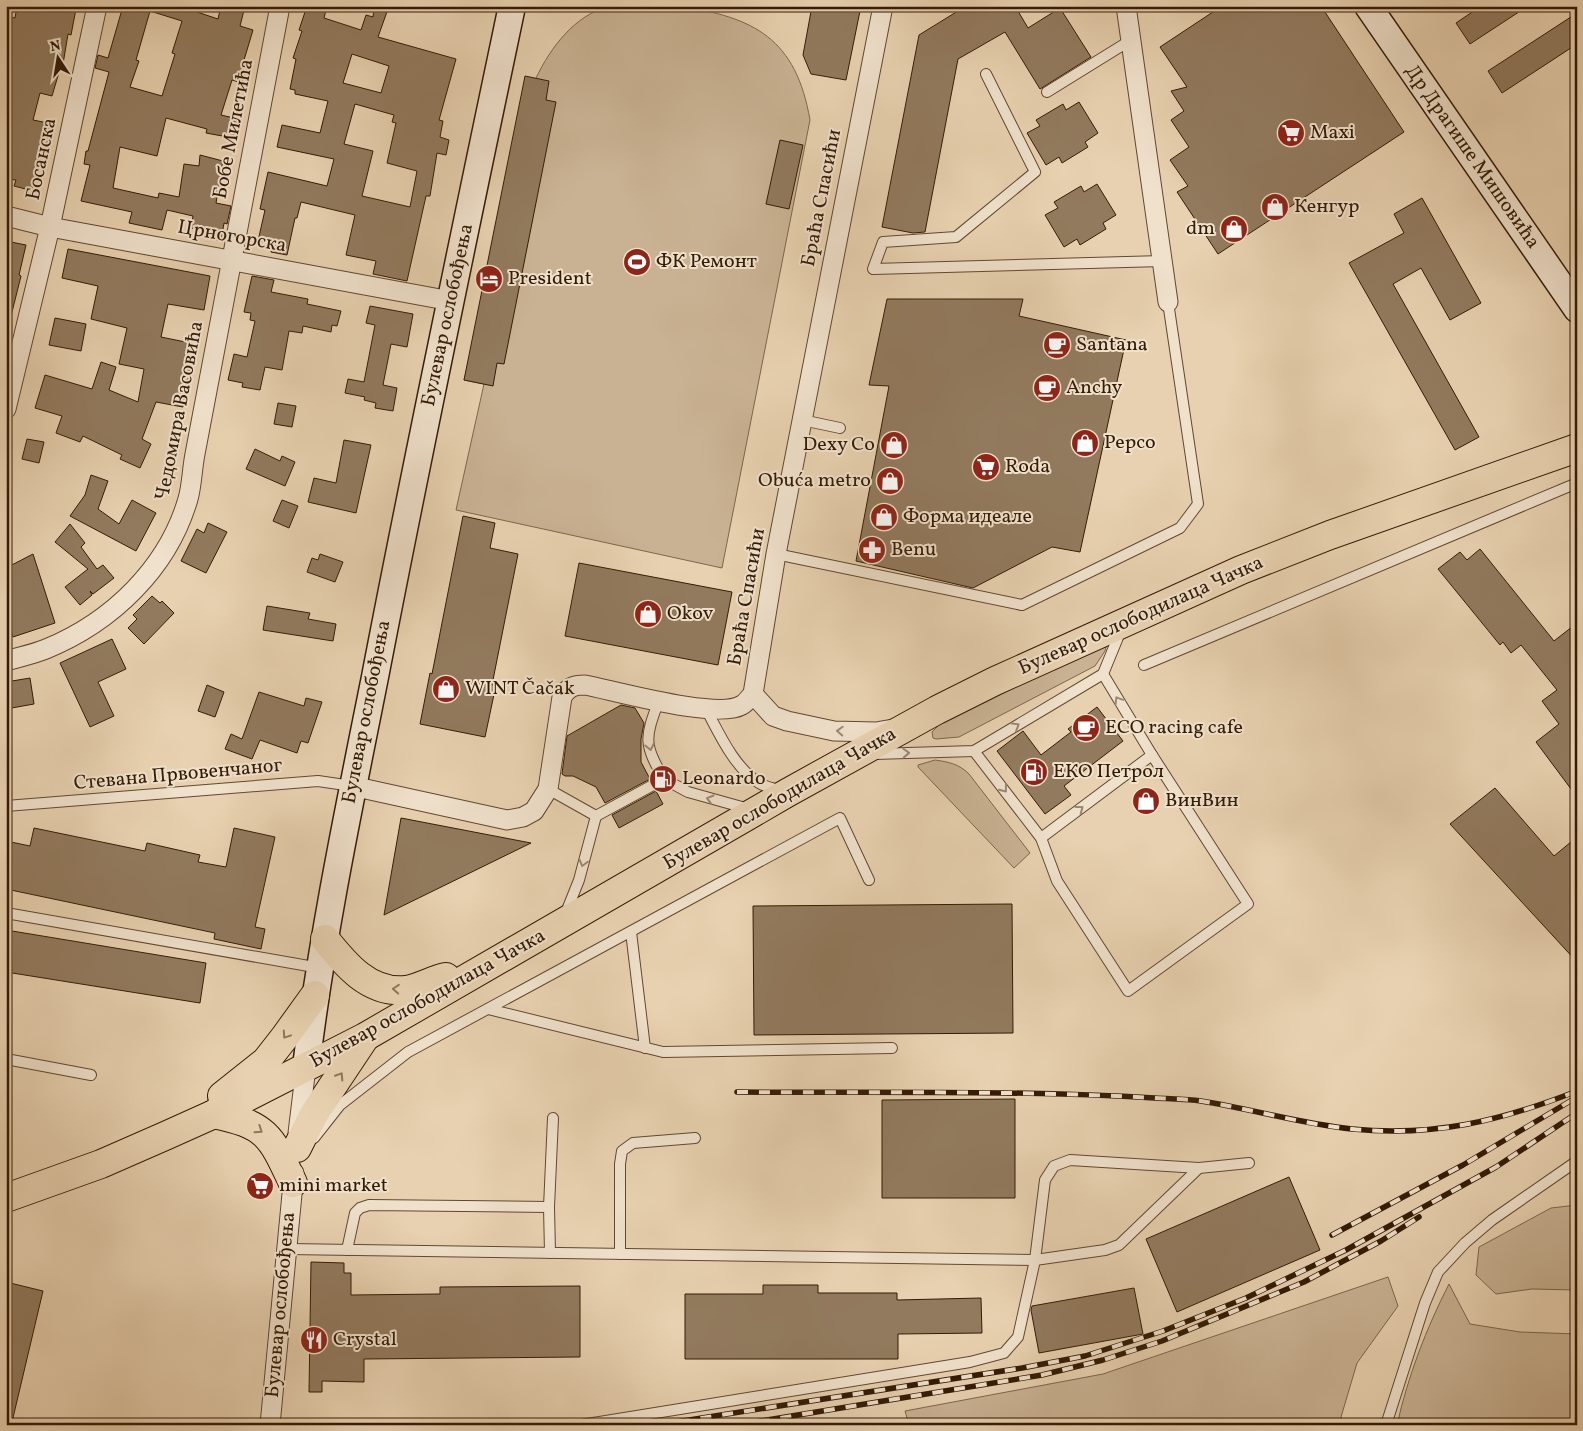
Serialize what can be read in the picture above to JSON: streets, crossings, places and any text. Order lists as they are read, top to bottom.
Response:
{
  "streets": {
    "main road": ["Др Драгише Мишовића", "Булевар ослобођења", "Булевар ослободилаца Чачка"],
    "street": [
      "Бобе Милетића",
      "Босанска",
      "Браћа Спасићи",
      "Црногорска",
      "Чедомира Васовића"
    ],
    "lane": ["Стевана Првовенчаног"]
  },
  "crossings": [
    ["Бобе Милетића", "Црногорска"],
    ["Бобе Милетића", "Чедомира Васовића"],
    ["Босанска", "Црногорска"],
    ["Браћа Спасићи", "Булевар ослобођења"],
    ["Браћа Спасићи", "Стевана Првовенчаног"],
    ["Црногорска", "Булевар ослобођења"],
    ["Црногорска", "Чедомира Васовића"],
    ["Булевар ослобођења", "Булевар ослободилаца Чачка"],
    ["Булевар ослобођења", "Стевана Првовенчаног"]
  ],
  "places": {
    "supermarket": ["Maxi", "Roda", "mini market"],
    "shop": [
      "Кенгур",
      "dm",
      "Pepco",
      "Dexy Co",
      "Obuća metro",
      "Форма идеале",
      "Okov",
      "WINT Čačak",
      "ВинВин"
    ],
    "sports": ["ФК Ремонт"],
    "hotel": ["President"],
    "cafe": ["Santana", "Anchy", "ECO racing cafe"],
    "pharmacy": ["Benu"],
    "fuel station": ["ЕКО Петрол", "Leonardo"],
    "restaurant": ["Crystal"]
  },
  "north": "top"
}
